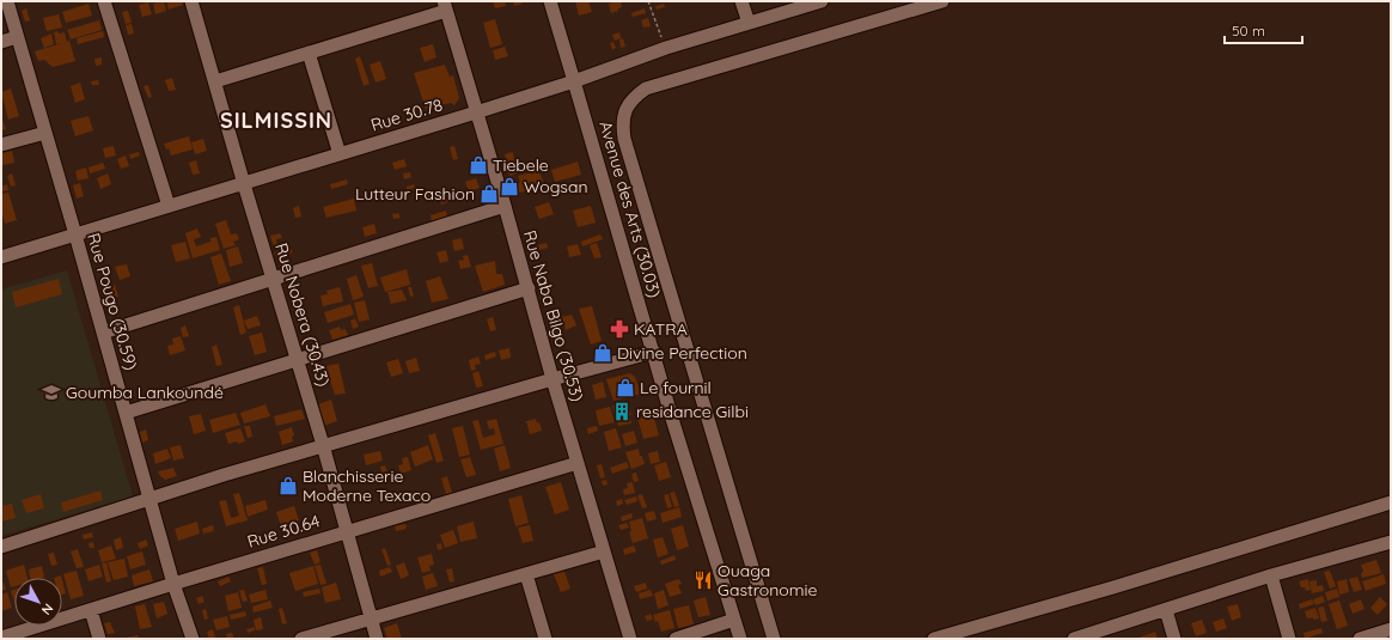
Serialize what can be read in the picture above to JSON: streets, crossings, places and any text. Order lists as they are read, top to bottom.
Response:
{
  "streets": {
    "street": [
      "Rue 30.78",
      "Avenue des Arts (30.03)",
      "Rue Pougo (30.59)",
      "Rue Nobera (30.43)",
      "Rue Naba Bilgo (30.53)",
      "Rue 30.64"
    ]
  },
  "crossings": [
    ["Rue 30.78", "Avenue des Arts (30.03)"],
    ["Rue 30.78", "Rue Pougo (30.59)"],
    ["Rue 30.78", "Rue Nobera (30.43)"],
    ["Rue 30.78", "Rue Naba Bilgo (30.53)"],
    ["Rue Pougo (30.59)", "Rue 30.64"],
    ["Rue Nobera (30.43)", "Rue 30.64"],
    ["Rue Naba Bilgo (30.53)", "Rue 30.64"]
  ],
  "districts": ["SILMISSIN"],
  "places": {
    "shop": [
      "Tiebele",
      "Wogsan",
      "Lutteur Fashion",
      "Divine Perfection",
      "Le fournil",
      "Blanchisserie Moderne Texaco"
    ],
    "pharmacy": ["KATRA"],
    "school or university": ["Goumba Lankoundé"],
    "building": ["residance Gilbi"],
    "restaurant": ["Ouaga Gastronomie"]
  },
  "scale_bar": "50 m",
  "north": "bottom right"
}
